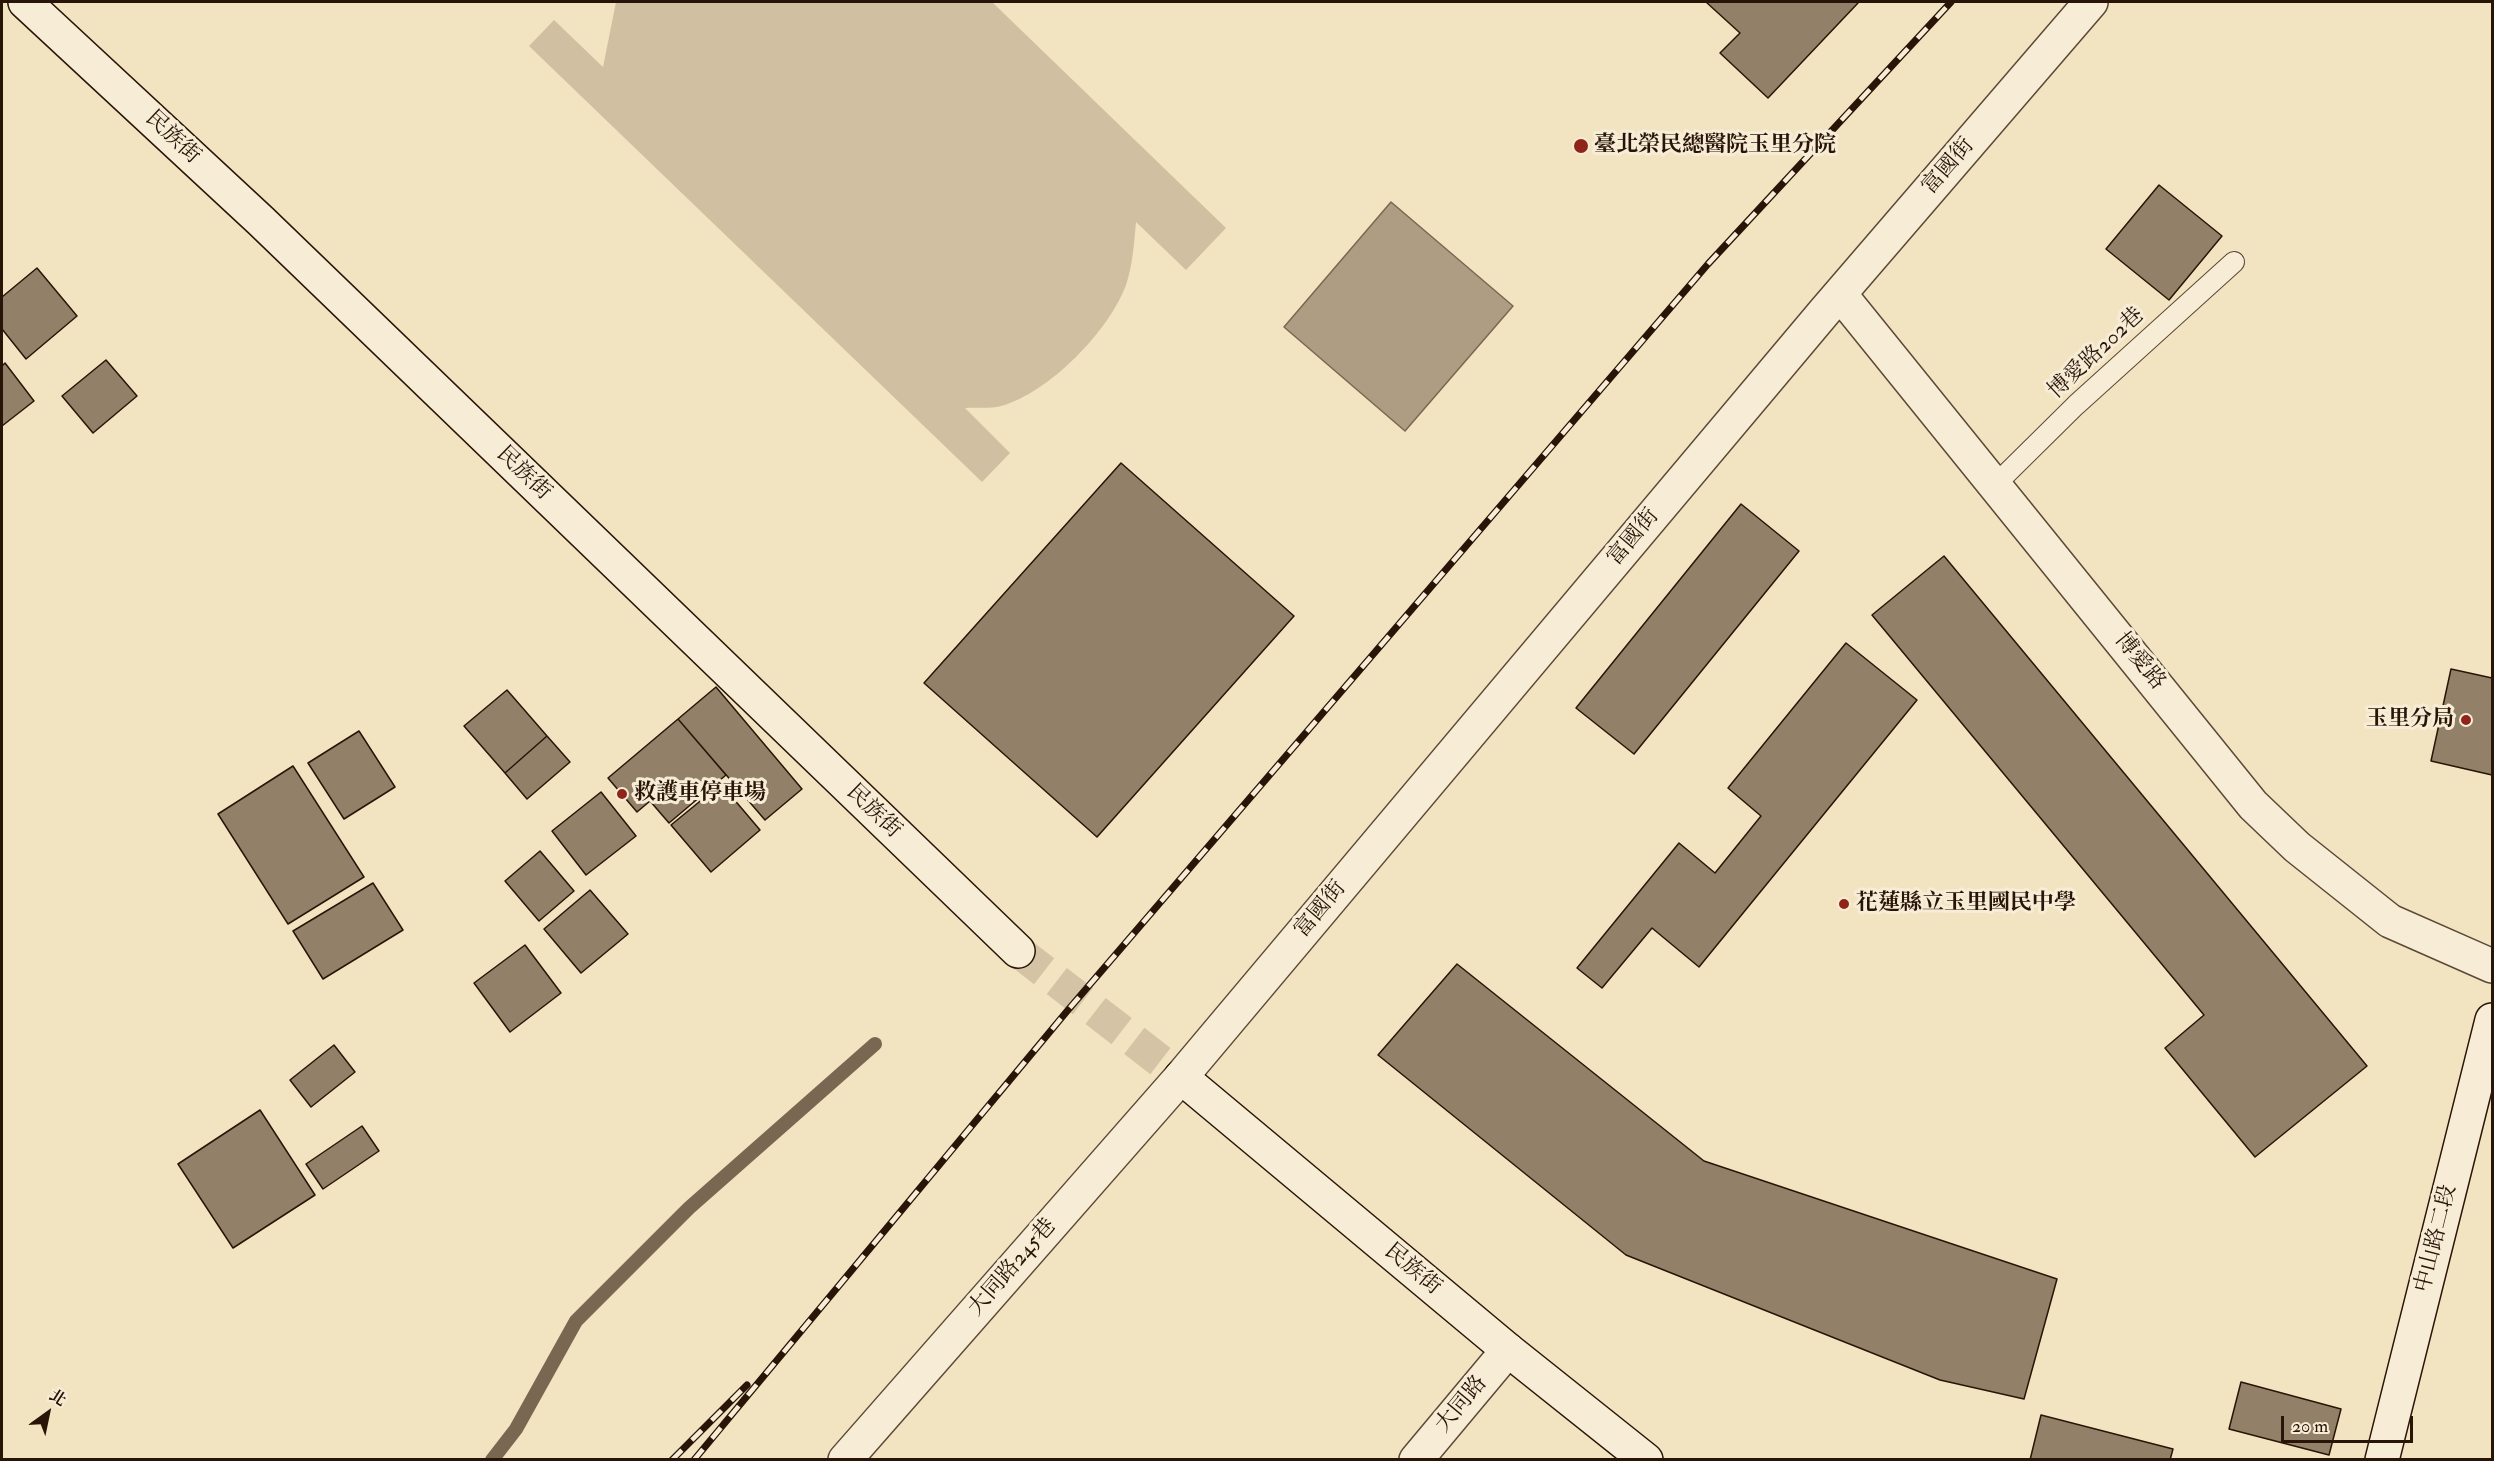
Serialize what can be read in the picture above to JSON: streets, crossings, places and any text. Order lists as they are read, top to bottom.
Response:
{
  "streets": {
    "street": [
      "民族街",
      "富國街",
      "博愛路",
      "中山路二段",
      "大同路245巷",
      "大同路"
    ],
    "lane": ["博愛路202巷"]
  },
  "crossings": [
    ["民族街", "富國街"],
    ["民族街", "大同路245巷"],
    ["民族街", "大同路"],
    ["富國街", "博愛路"],
    ["富國街", "大同路245巷"],
    ["博愛路202巷", "博愛路"]
  ],
  "places": [
    "臺北榮民總醫院玉里分院",
    "玉里分局",
    "救護車停車場",
    "花蓮縣立玉里國民中學"
  ],
  "scale_bar": "20 m",
  "north": "top right"
}
